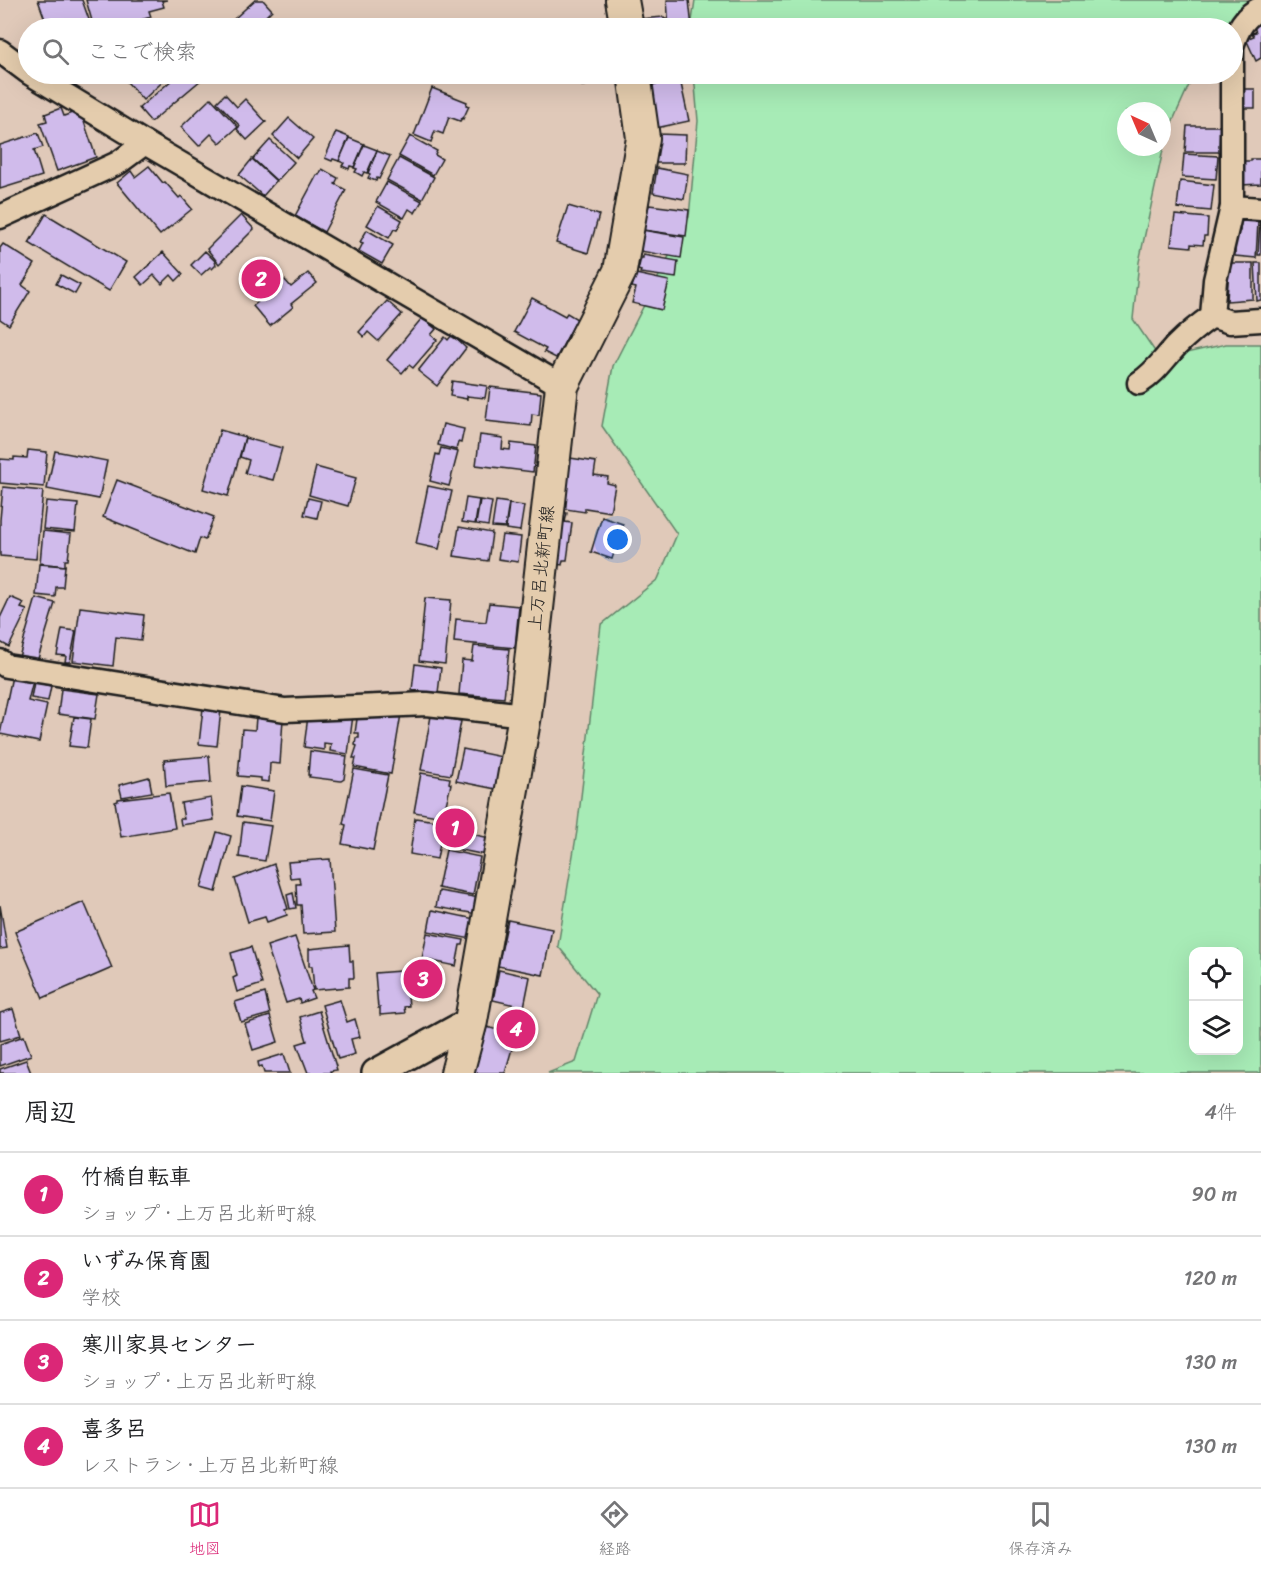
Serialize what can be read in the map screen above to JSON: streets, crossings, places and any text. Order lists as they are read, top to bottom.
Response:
{
  "streets": {
    "main road": ["上万呂北新町線"]
  },
  "north": "top left",
  "page": {
    "search": "ここで検索",
    "pins": [
      "2",
      "1",
      "3",
      "4"
    ],
    "heading": ["周辺", "4件"],
    "list": [
      {
        "mark": "1",
        "name": "竹橋自転車",
        "note": "ショップ · 上万呂北新町線",
        "value": "90 m"
      },
      {
        "mark": "2",
        "name": "いずみ保育園",
        "note": "学校",
        "value": "120 m"
      },
      {
        "mark": "3",
        "name": "寒川家具センター",
        "note": "ショップ · 上万呂北新町線",
        "value": "130 m"
      },
      {
        "mark": "4",
        "name": "喜多呂",
        "note": "レストラン · 上万呂北新町線",
        "value": "130 m"
      }
    ],
    "nav": ["地図", "経路", "保存済み"]
  }
}
